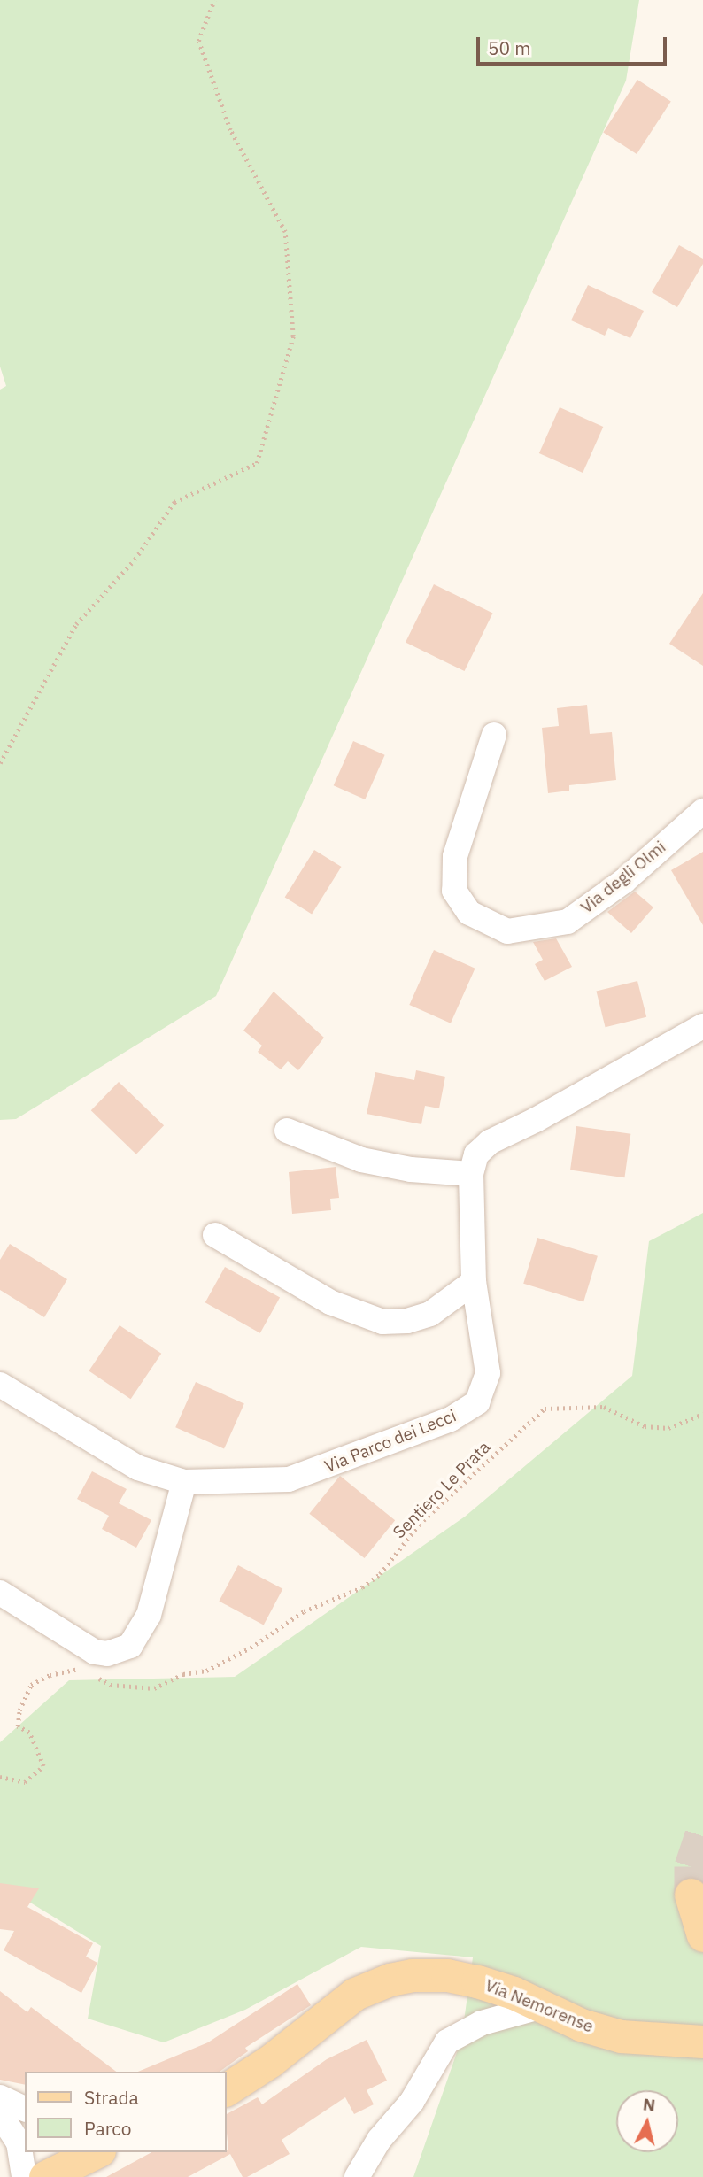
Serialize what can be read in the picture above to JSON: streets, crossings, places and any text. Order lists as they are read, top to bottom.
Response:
{
  "streets": {
    "main road": ["Via Nemorense"],
    "street": ["Via degli Olmi", "Via Parco dei Lecci"],
    "path": ["Sentiero Le Prata"]
  },
  "legend": ["Strada", "Parco"],
  "scale_bar": "50 m",
  "north": "top"
}
